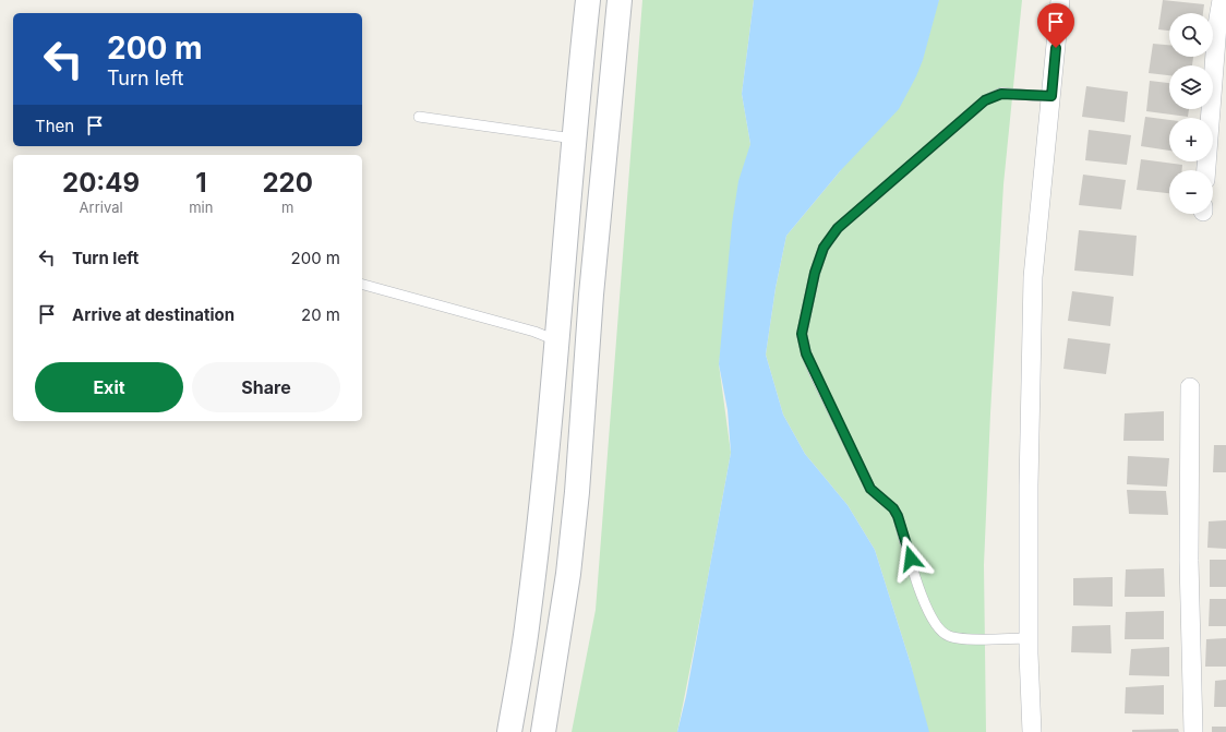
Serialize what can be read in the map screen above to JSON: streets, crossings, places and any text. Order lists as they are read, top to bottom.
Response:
{
  "page": {
    "map_buttons": ["+", "−"],
    "turn": ["200 m", "Turn left"],
    "then": "Then",
    "eta": [
      "20:49",
      "Arrival",
      "1",
      "min",
      "220",
      "m"
    ],
    "list": [
      {
        "name": "Turn left",
        "value": "200 m"
      },
      {
        "name": "Arrive at destination",
        "value": "20 m"
      }
    ],
    "buttons": ["Exit", "Share"]
  }
}
